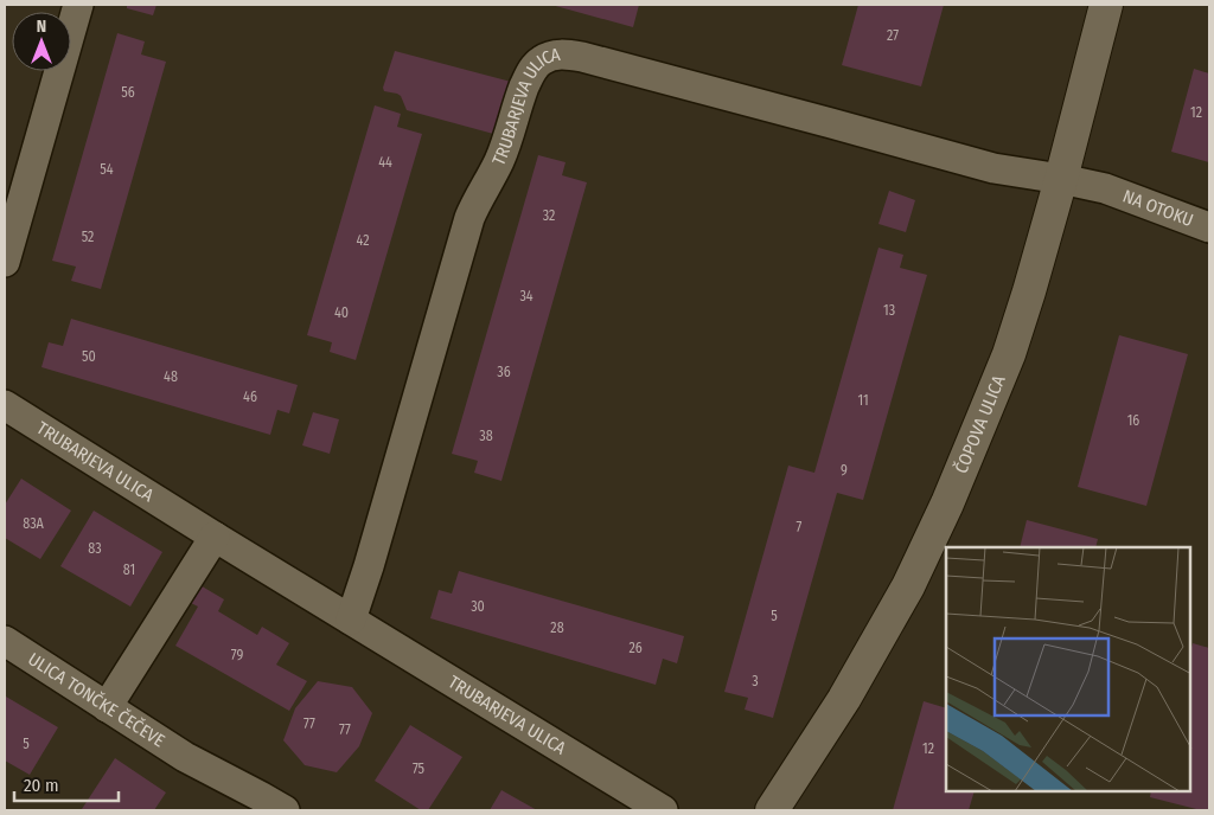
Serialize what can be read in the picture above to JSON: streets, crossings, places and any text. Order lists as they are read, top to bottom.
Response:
{
  "streets": {
    "street": [
      "TRUBARJEVA ULICA",
      "NA OTOKU",
      "ČOPOVA ULICA",
      "ULICA TONČKE ČEČEVE"
    ]
  },
  "crossings": [
    ["TRUBARJEVA ULICA", "NA OTOKU"],
    ["TRUBARJEVA ULICA", "ČOPOVA ULICA"]
  ],
  "house_numbers": [
    "27",
    "56",
    "12",
    "44",
    "54",
    "32",
    "52",
    "42",
    "34",
    "13",
    "40",
    "50",
    "36",
    "48",
    "46",
    "11",
    "16",
    "38",
    "9",
    "83A",
    "7",
    "83",
    "81",
    "30",
    "5",
    "28",
    "26",
    "79",
    "3",
    "77",
    "77",
    "5",
    "12",
    "75"
  ],
  "scale_bar": "20 m",
  "north": "top"
}
